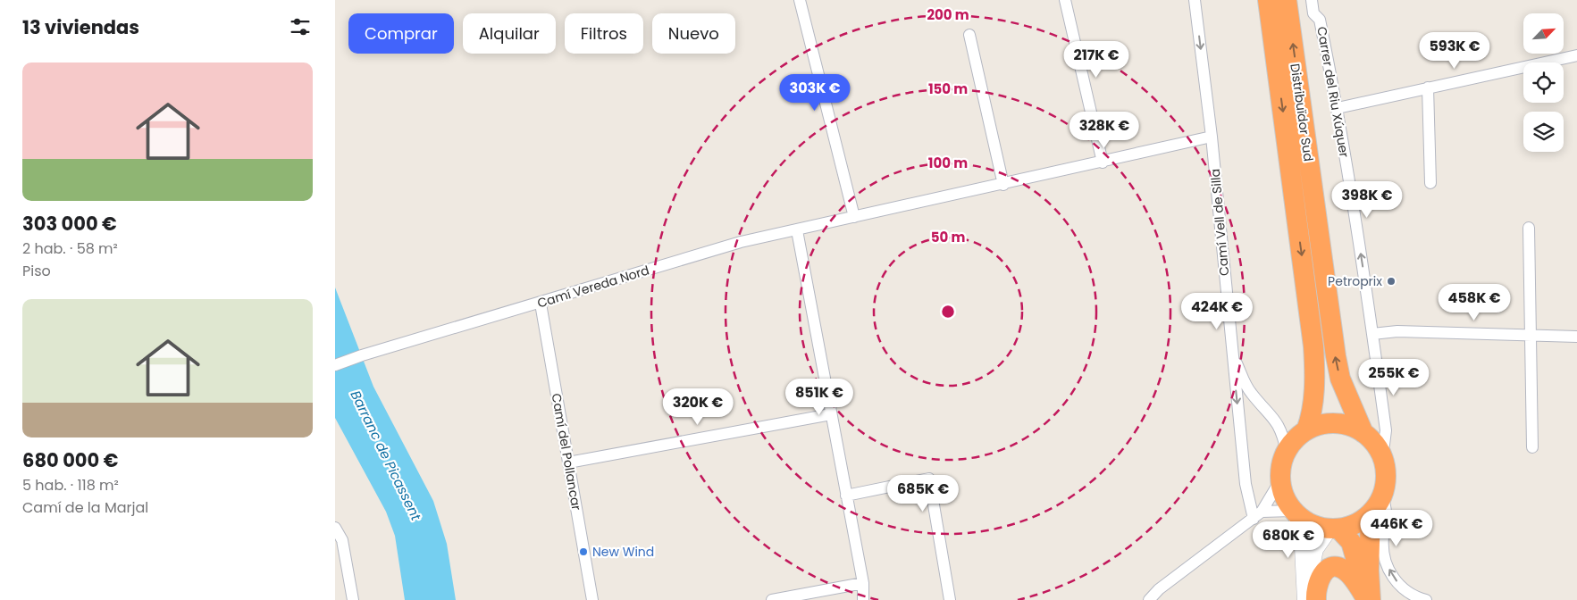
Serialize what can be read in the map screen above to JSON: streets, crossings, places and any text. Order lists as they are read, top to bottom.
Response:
{
  "streets": {
    "highway": ["Distribuïdor Sud"],
    "street": [
      "Carrer del Riu Xúquer",
      "Camí Vell de Silla",
      "Camí Vereda Nord",
      "Camí del Pollancar"
    ]
  },
  "crossings": [
    ["Carrer del Riu Xúquer", "Distribuïdor Sud"],
    ["Camí Vereda Nord", "Camí del Pollancar"]
  ],
  "water": ["Barranc de Picassent"],
  "places": ["Petroprix", "New Wind"],
  "north": "top right",
  "page": {
    "heading": "13 viviendas",
    "chip": [
      "Comprar",
      "Alquilar",
      "Filtros",
      "Nuevo"
    ],
    "price": [
      "593K €",
      "217K €",
      "303K €",
      "328K €",
      "398K €",
      "458K €",
      "424K €",
      "255K €",
      "851K €",
      "320K €",
      "685K €",
      "446K €",
      "680K €"
    ],
    "list": [
      {
        "name": "303 000 €",
        "note": "2 hab. · 58 m² · Piso"
      },
      {
        "name": "680 000 €",
        "note": "5 hab. · 118 m² · Camí de la Marjal"
      }
    ]
  },
  "rings": [
    "200 m",
    "150 m",
    "100 m",
    "50 m"
  ]
}
